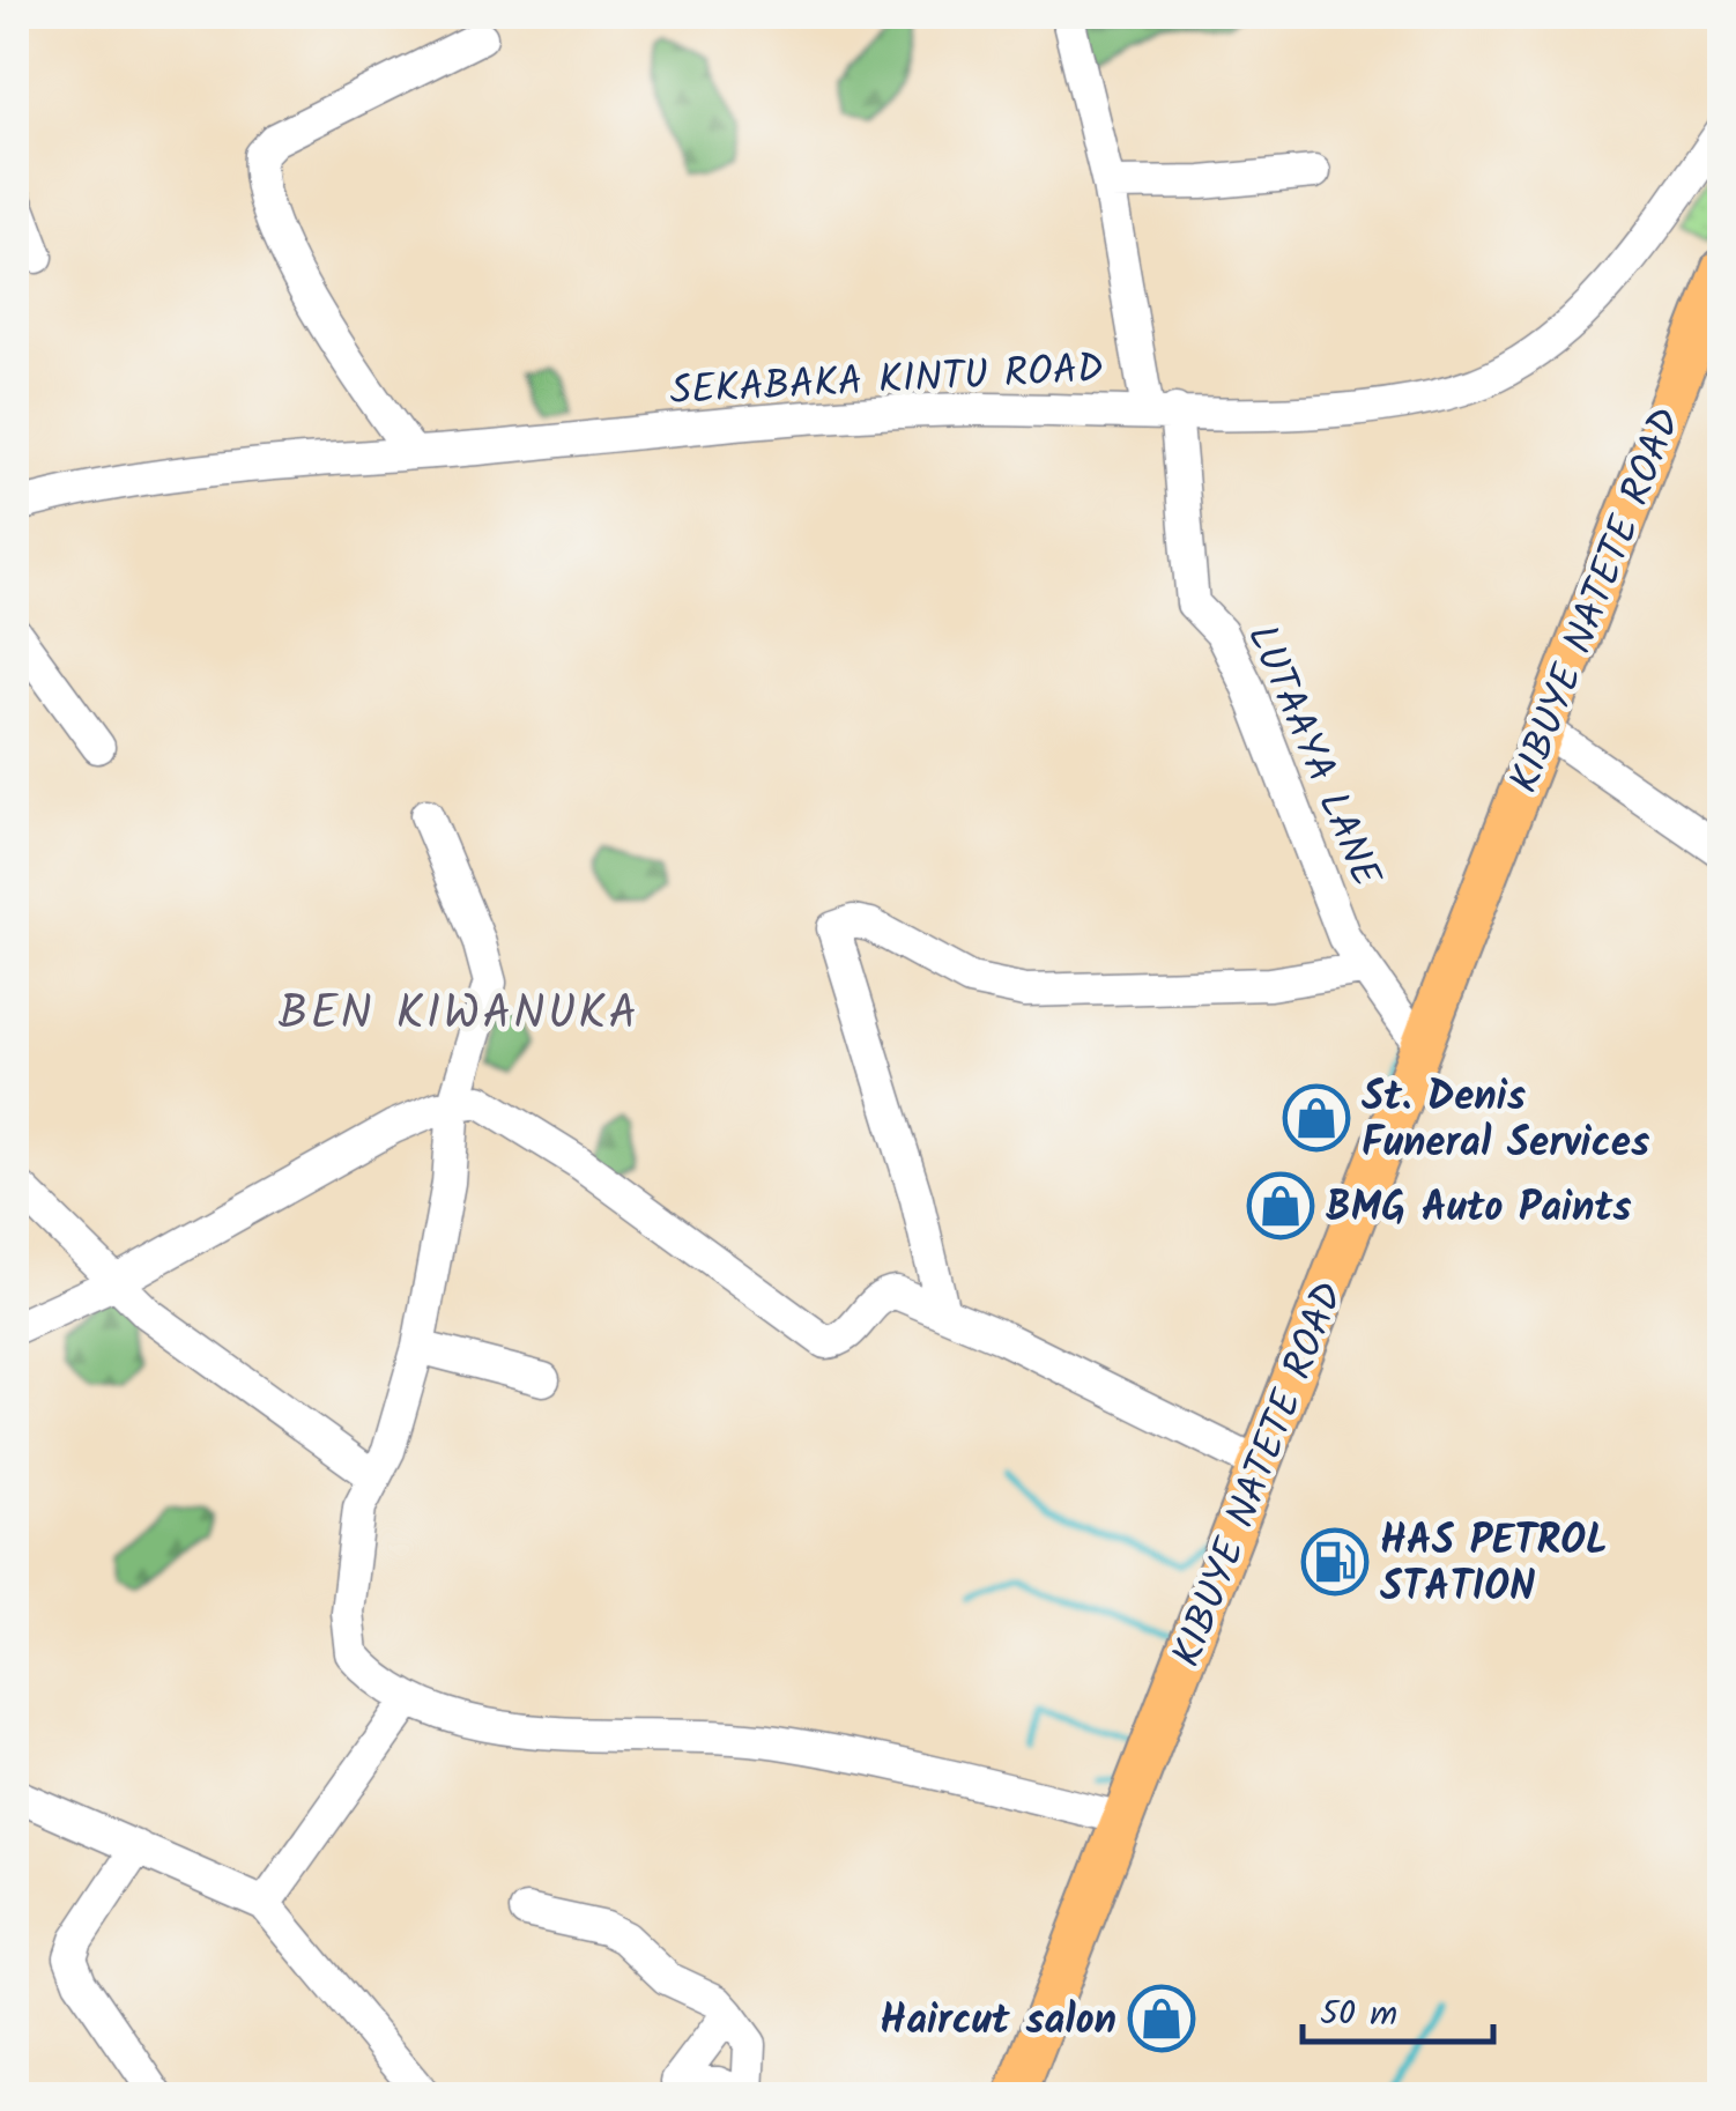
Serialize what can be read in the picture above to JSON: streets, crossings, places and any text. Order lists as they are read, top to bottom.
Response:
{
  "streets": {
    "main road": ["KIBUYE NATETE ROAD"],
    "street": ["SEKABAKA KINTU ROAD", "LUTAAYA LANE"]
  },
  "crossings": [
    ["SEKABAKA KINTU ROAD", "LUTAAYA LANE"],
    ["KIBUYE NATETE ROAD", "LUTAAYA LANE"]
  ],
  "districts": ["BEN KIWANUKA"],
  "places": {
    "shop": ["St. Denis Funeral Services", "BMG Auto Paints", "Haircut salon"],
    "fuel station": ["HAS PETROL STATION"]
  },
  "scale_bar": "50 m"
}
